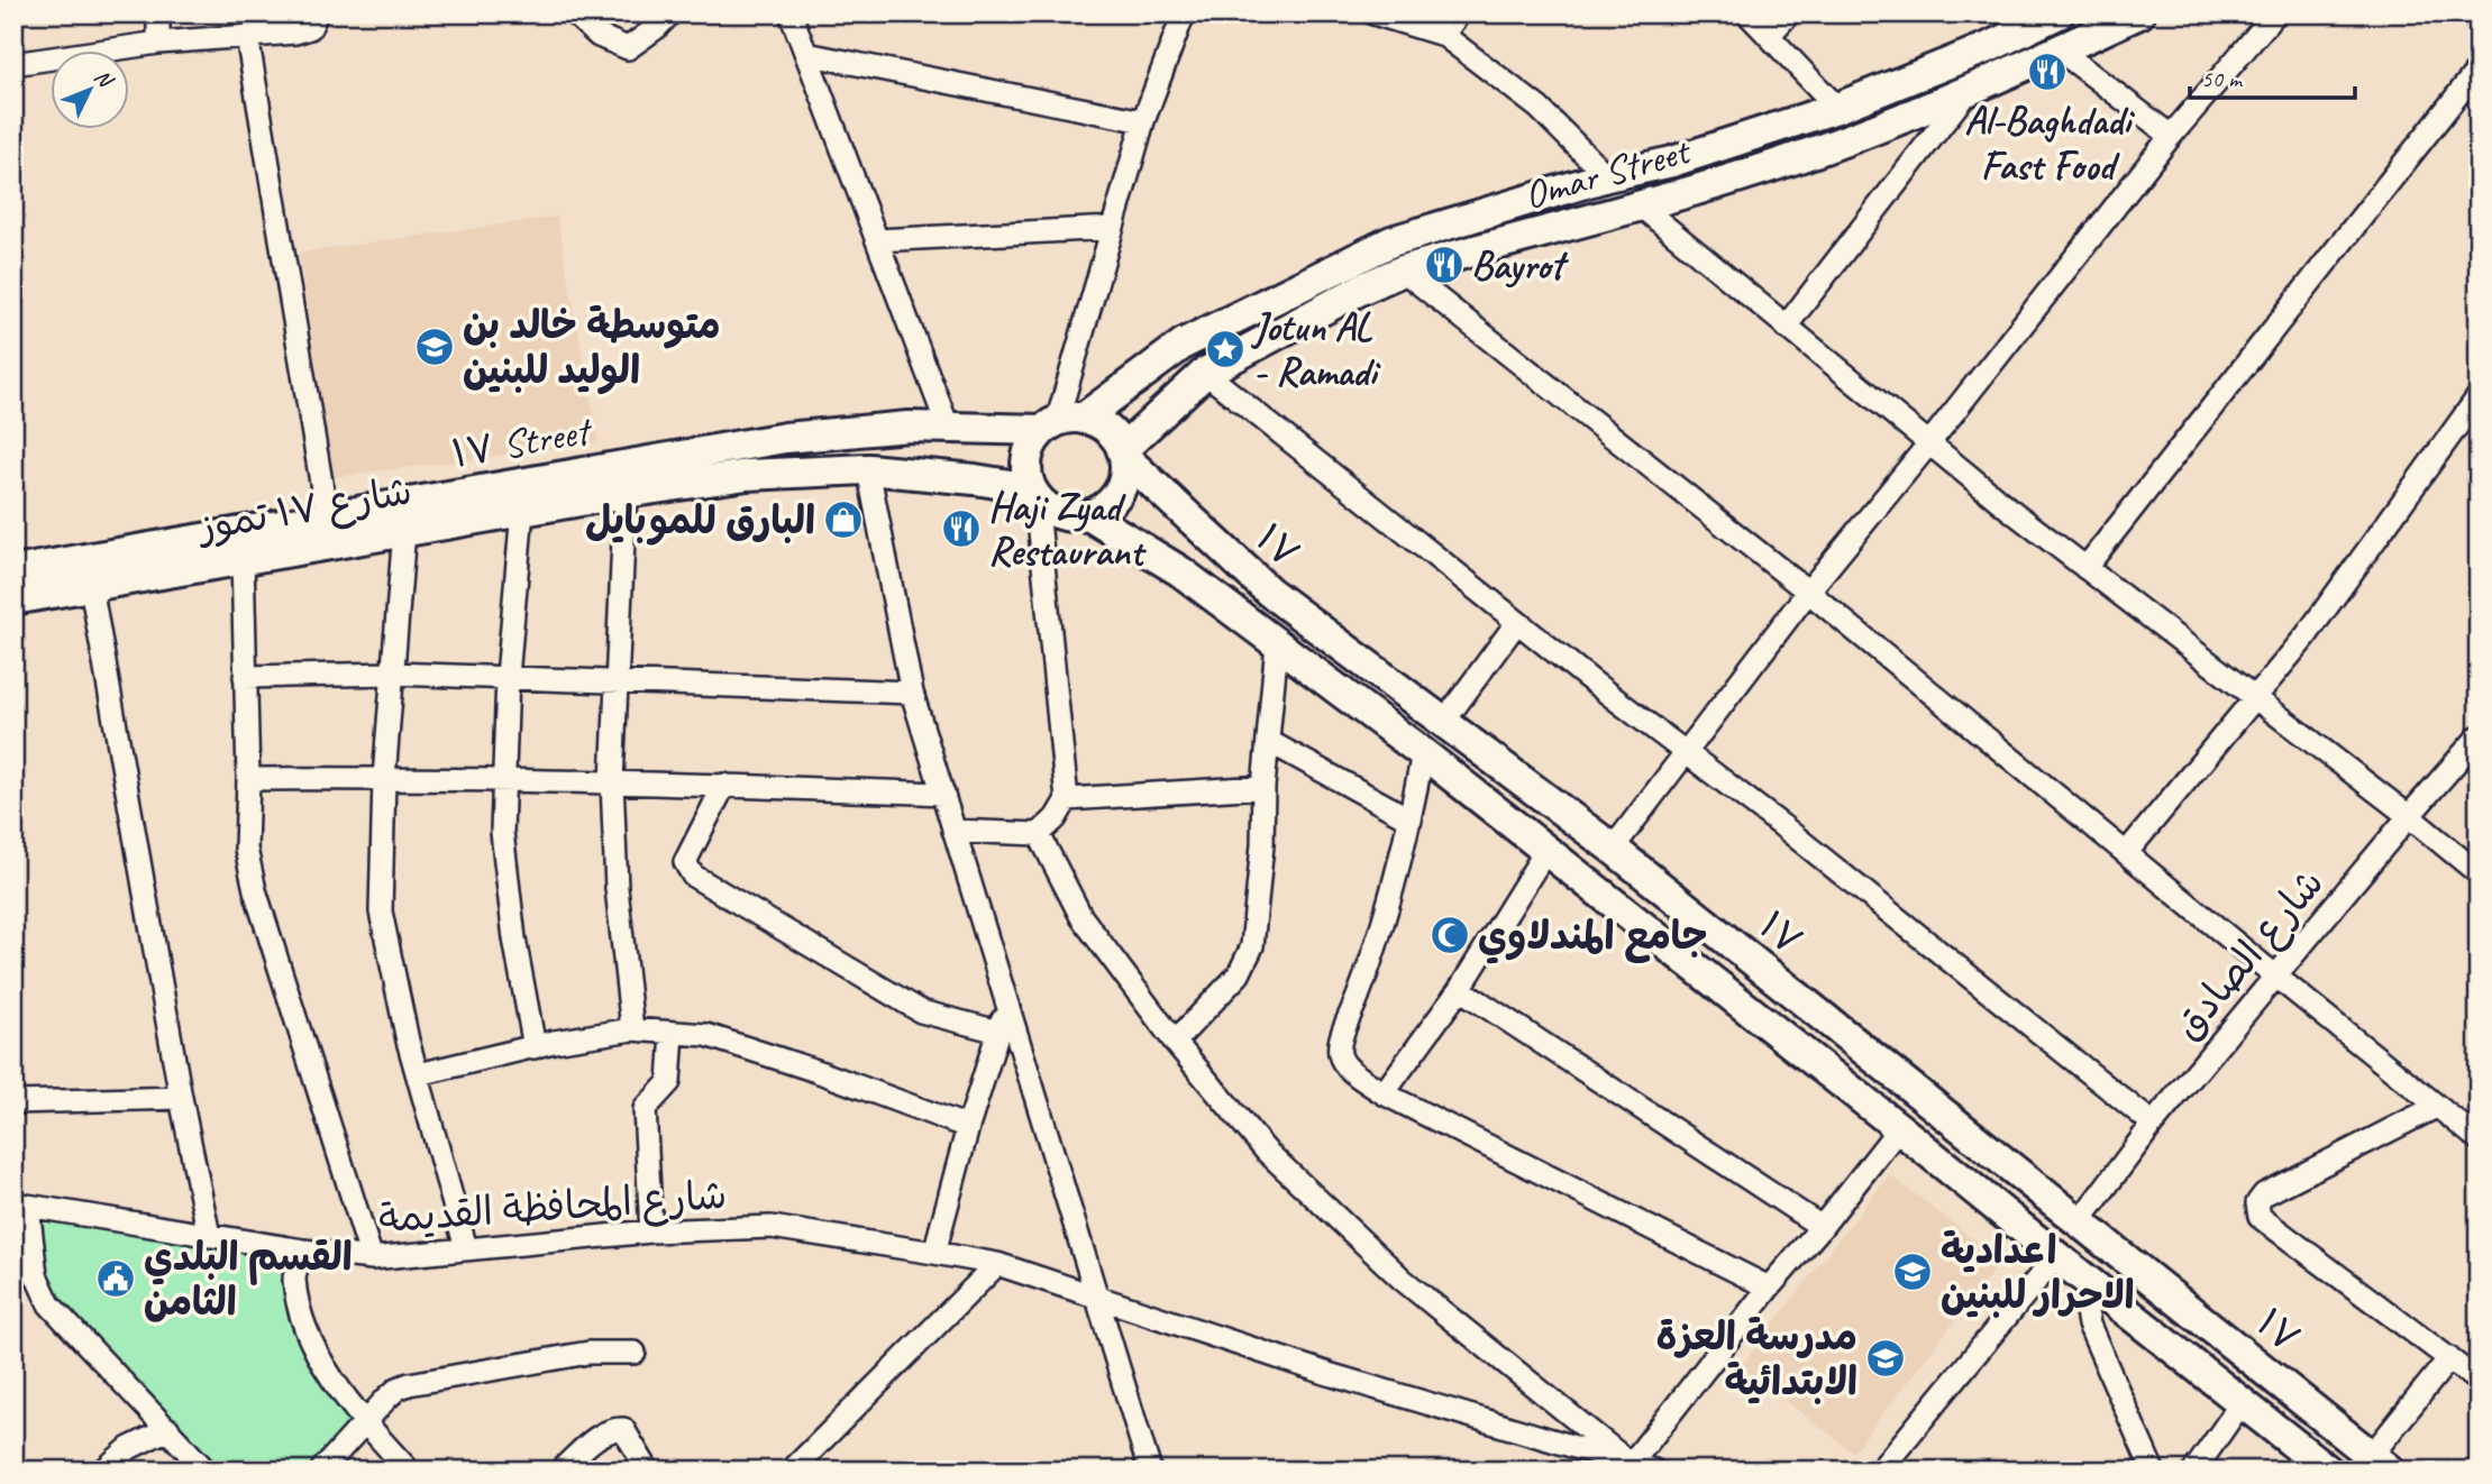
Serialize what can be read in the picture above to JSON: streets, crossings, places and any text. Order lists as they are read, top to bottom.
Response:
{
  "streets": {
    "main road": [
      "Omar Street",
      "١٧ Street",
      "شارع ١٧ تموز",
      "١٧"
    ],
    "street": ["شارع الصادق", "شارع المحافظة القديمة"]
  },
  "crossings": [
    ["Omar Street", "١٧ Street"],
    ["Omar Street", "شارع ١٧ تموز"],
    ["Omar Street", "١٧"],
    ["١٧ Street", "شارع ١٧ تموز"],
    ["١٧ Street", "١٧"],
    ["شارع ١٧ تموز", "١٧"],
    ["١٧", "شارع الصادق"]
  ],
  "places": {
    "restaurant": ["Al-Baghdadi Fast Food", "Bayrot", "Haji Zyad Restaurant"],
    "school or university": ["متوسطة خالد بن الوليد للبنين", "اعدادية الاحرار للبنين", "مدرسة العزة الابتدائية"],
    "place": ["Jotun AL - Ramadi"],
    "shop": ["البارق للموبايل"],
    "mosque": ["جامع المندلاوي"],
    "public building": ["القسم البلدي الثامن"]
  },
  "scale_bar": "50 m",
  "north": "top right"
}
